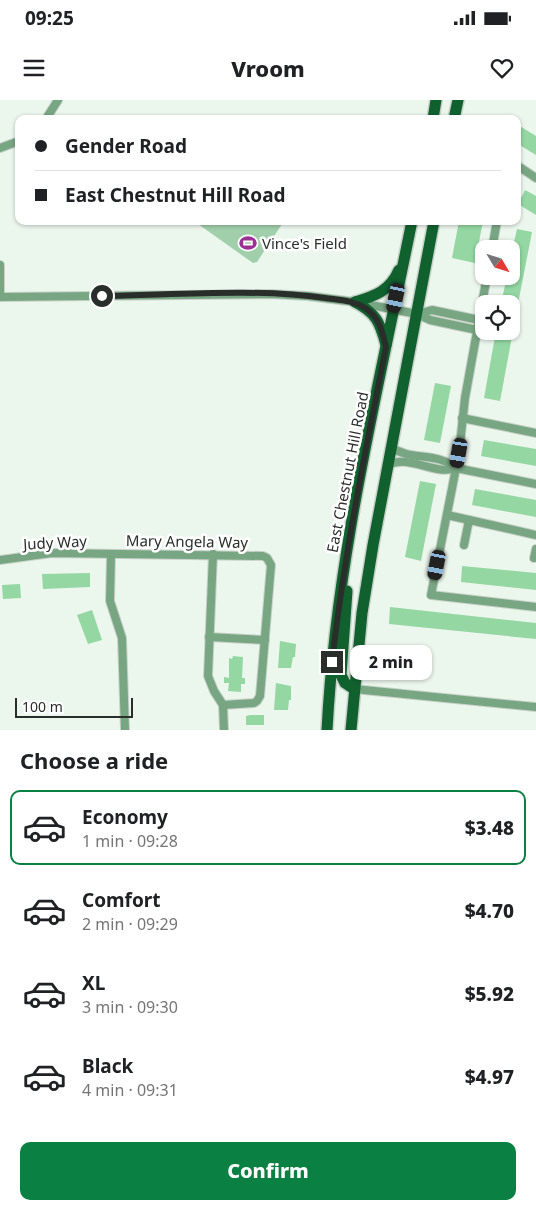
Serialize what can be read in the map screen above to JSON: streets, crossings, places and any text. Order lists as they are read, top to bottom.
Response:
{
  "streets": {
    "main road": ["East Chestnut Hill Road"],
    "street": ["Mary Angela Way", "Judy Way"]
  },
  "crossings": [
    ["Mary Angela Way", "Judy Way"]
  ],
  "places": {
    "sports": ["Vince's Field"]
  },
  "scale_bar": "100 m",
  "north": "bottom right",
  "page": {
    "status": "09:25",
    "header": "Vroom",
    "banner": ["Gender Road", "East Chestnut Hill Road"],
    "bubble": "2 min",
    "scale": "100 m",
    "heading": "Choose a ride",
    "list": [
      {
        "name": "Economy",
        "note": "1 min · 09:28",
        "value": "$3.48"
      },
      {
        "name": "Comfort",
        "note": "2 min · 09:29",
        "value": "$4.70"
      },
      {
        "name": "XL",
        "note": "3 min · 09:30",
        "value": "$5.92"
      },
      {
        "name": "Black",
        "note": "4 min · 09:31",
        "value": "$4.97"
      }
    ],
    "buttons": "Confirm"
  }
}
